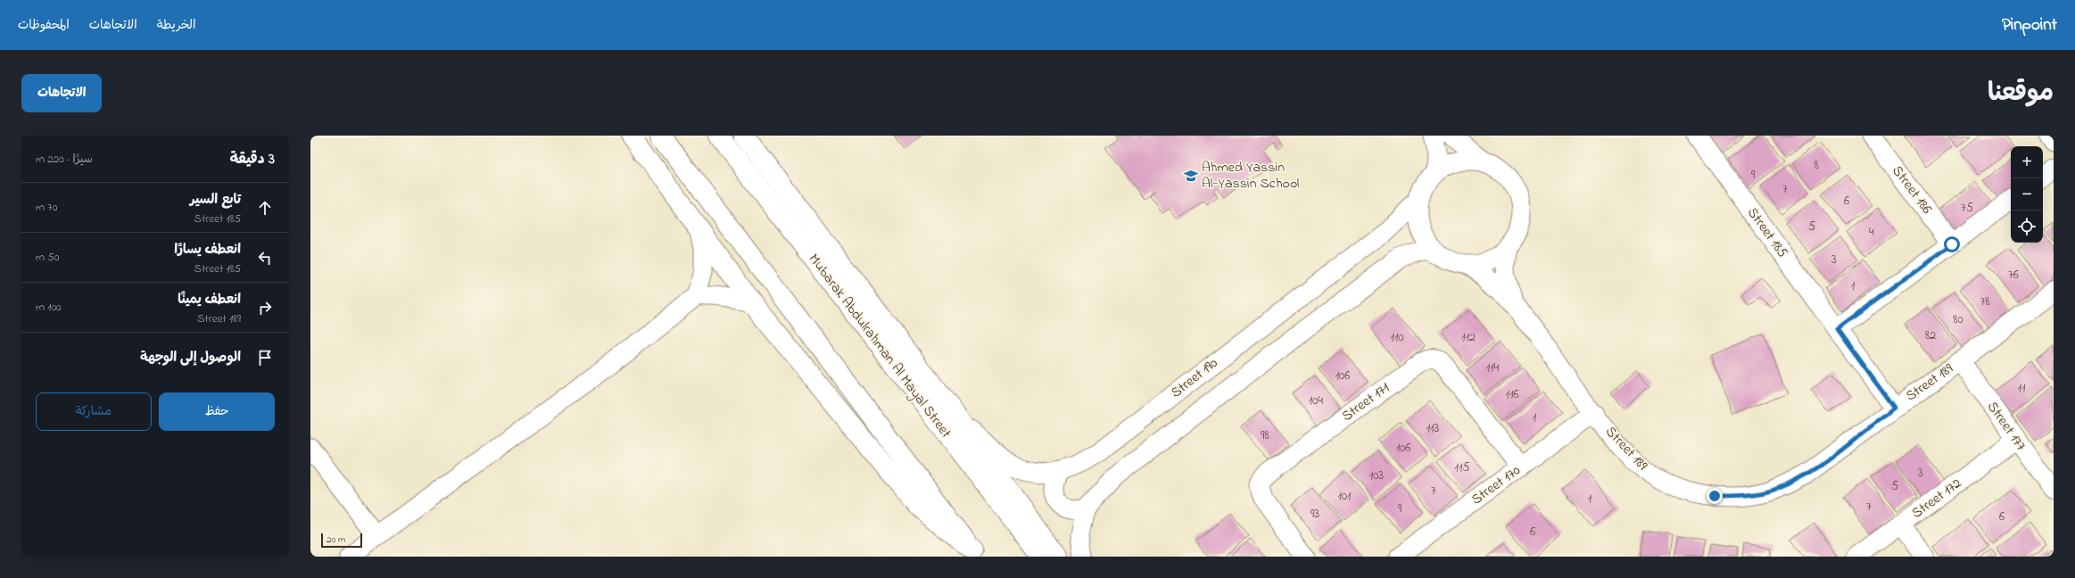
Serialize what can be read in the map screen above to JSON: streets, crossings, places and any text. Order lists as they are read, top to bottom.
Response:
{
  "streets": {
    "main road": ["Mubarak Abdulrahman Al Mayal Street"],
    "street": [
      "Street 186",
      "Street 185",
      "Street 190",
      "Street 189",
      "Street 171",
      "Street 177",
      "Street 170",
      "Street 172"
    ]
  },
  "crossings": [
    ["Street 185", "Street 189"],
    ["Street 190", "Street 189"],
    ["Street 189", "Street 177"],
    ["Street 189", "Street 170"],
    ["Street 171", "Street 170"],
    ["Street 177", "Street 172"]
  ],
  "places": {
    "school or university": ["Ahmed Yassin Al-Yassin School"]
  },
  "house_numbers": [
    "8",
    "9",
    "7",
    "6",
    "75",
    "5",
    "4",
    "3",
    "76",
    "1",
    "78",
    "80",
    "82",
    "110",
    "112",
    "114",
    "106",
    "11",
    "116",
    "104",
    "1",
    "113",
    "98",
    "106",
    "115",
    "3",
    "103",
    "5",
    "7",
    "101",
    "1",
    "7",
    "9",
    "93",
    "6",
    "6"
  ],
  "scale_bar": "20 m",
  "page": {
    "header": "Pinpoint",
    "nav": ["الخريطة", "الاتجاهات", "المحفوظات"],
    "title": "موقعنا",
    "buttons": [
      "الاتجاهات",
      ["حفظ", "مشاركة"]
    ],
    "heading": ["3 دقيقة", "سيرًا · 220 m"],
    "map_buttons": ["+", "−"],
    "list": [
      ["تابع السير", "Street 185", "70 m"],
      ["انعطف يسارًا", "Street 185", "50 m"],
      ["انعطف يمينًا", "Street 189", "100 m"],
      "الوصول إلى الوجهة"
    ],
    "scale": "20 m"
  }
}
